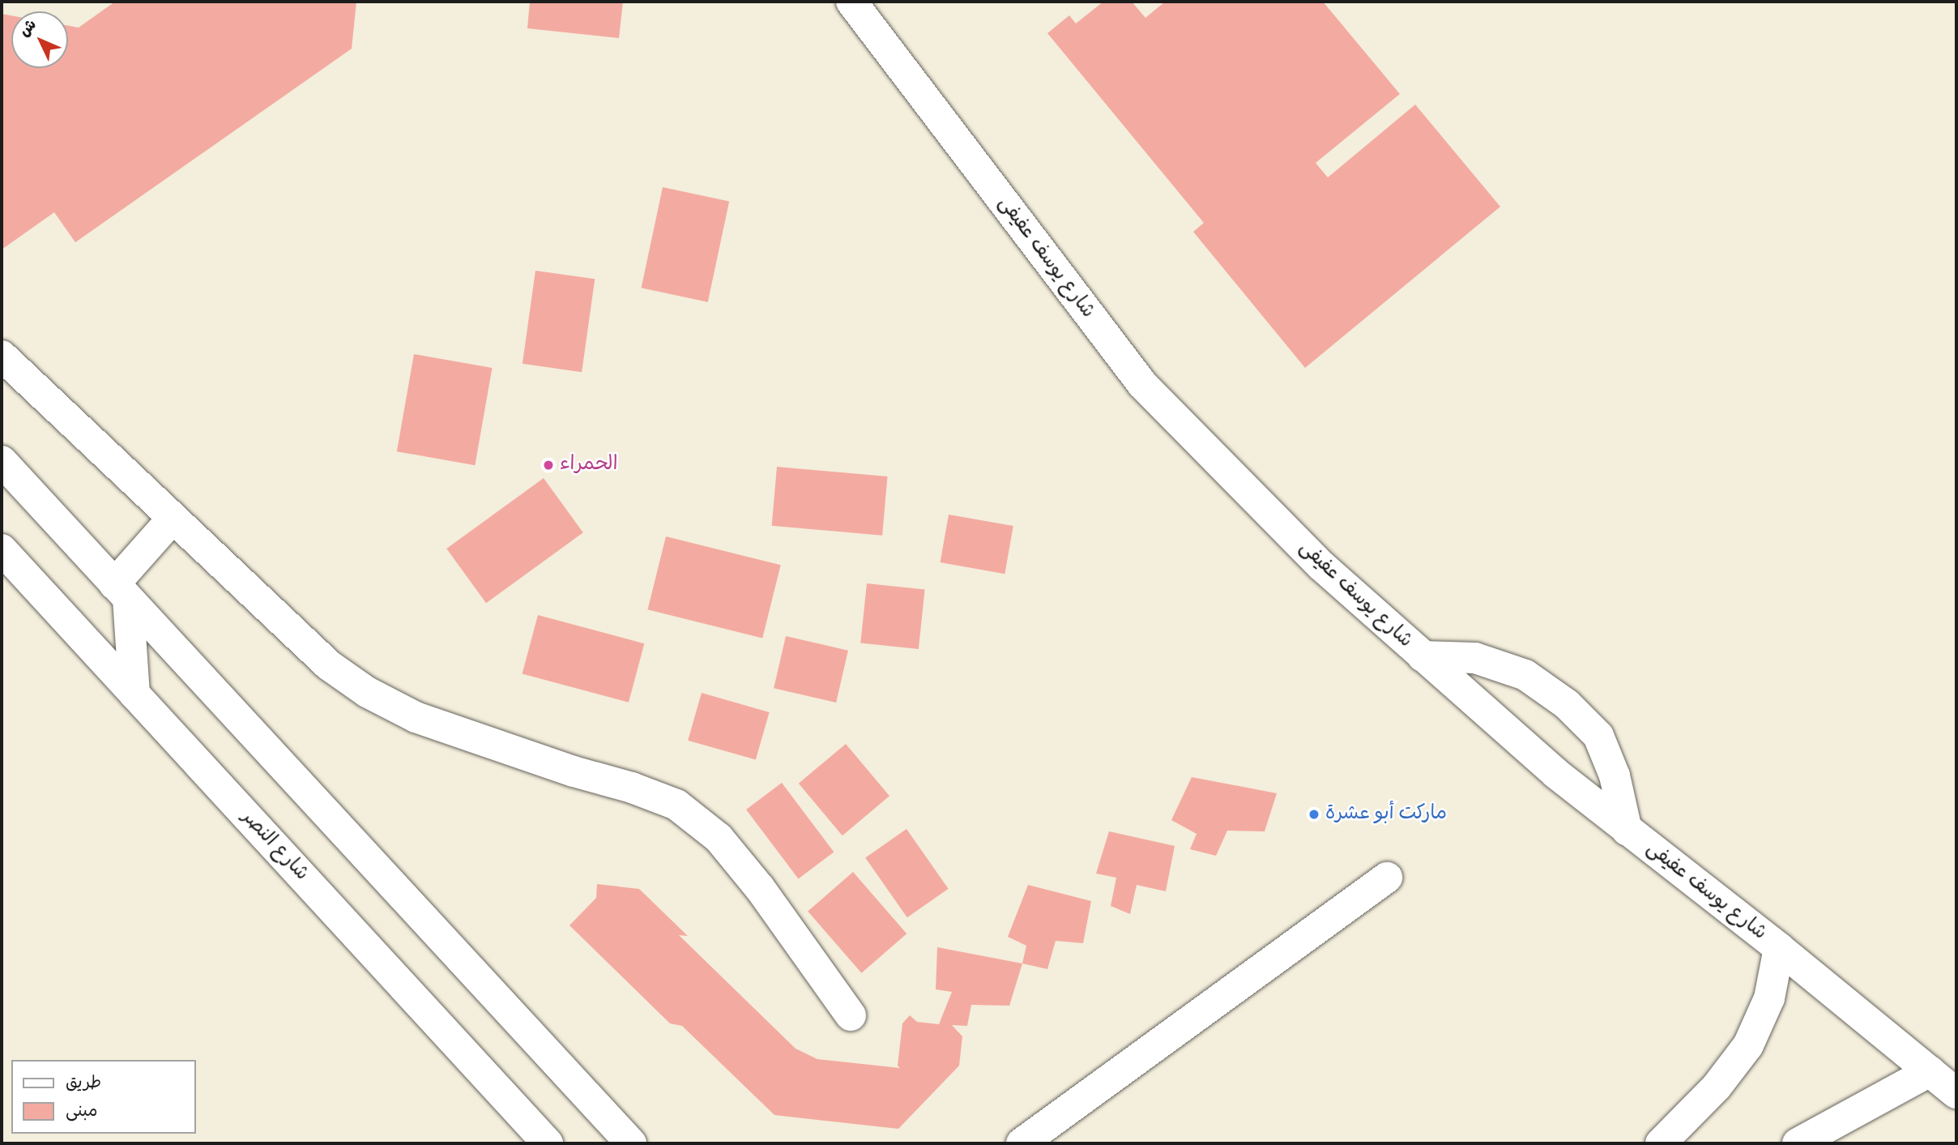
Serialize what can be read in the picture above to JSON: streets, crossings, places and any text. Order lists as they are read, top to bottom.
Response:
{
  "streets": {
    "street": ["شارع يوسف عفيفى", "شارع النصر"]
  },
  "places": ["الحمراء", "ماركت أبو عشرة"],
  "legend": ["طريق", "مبنى"],
  "north": "top left"
}
